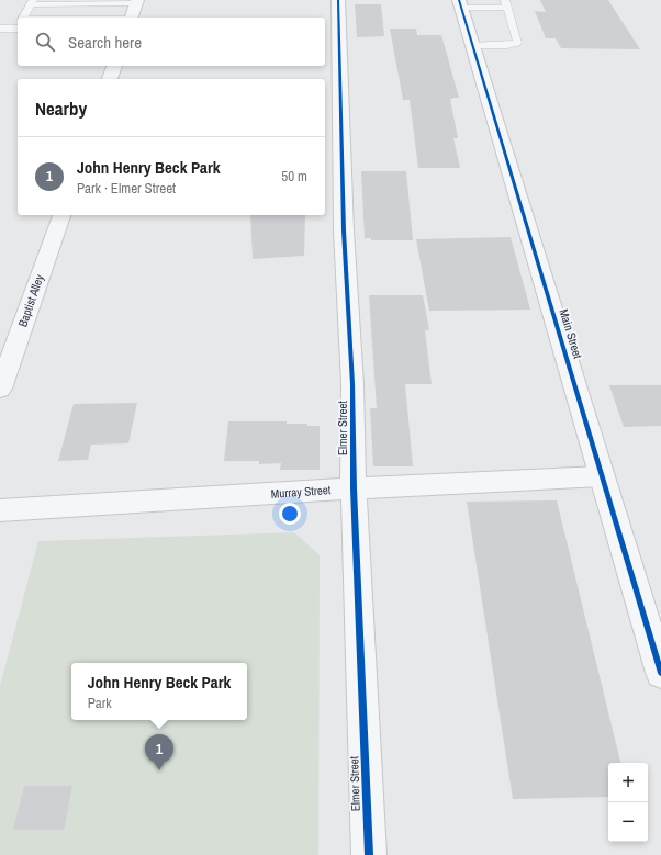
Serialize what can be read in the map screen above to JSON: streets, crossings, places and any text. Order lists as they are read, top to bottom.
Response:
{
  "streets": {
    "street": [
      "Baptist Alley",
      "Main Street",
      "Elmer Street",
      "Murray Street"
    ]
  },
  "crossings": [
    ["Main Street", "Murray Street"],
    ["Elmer Street", "Murray Street"]
  ],
  "page": {
    "search": "Search here",
    "heading": "Nearby",
    "list": [
      {
        "mark": "1",
        "name": "John Henry Beck Park",
        "note": "Park · Elmer Street",
        "value": "50 m"
      }
    ],
    "popup": ["John Henry Beck Park", "Park"],
    "pins": "1",
    "map_buttons": ["+", "−"]
  }
}
